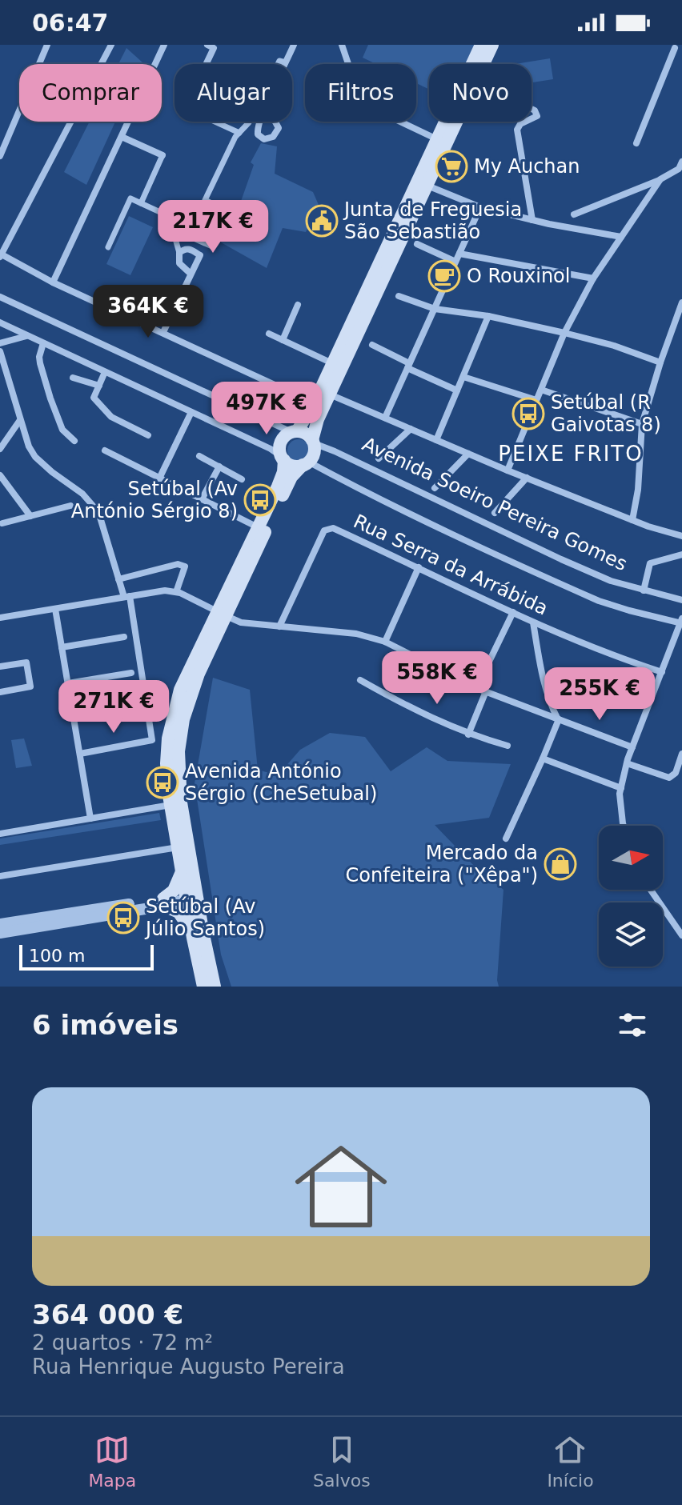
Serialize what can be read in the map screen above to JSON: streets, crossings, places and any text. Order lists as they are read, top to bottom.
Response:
{
  "streets": {
    "main road": ["Avenida Soeiro Pereira Gomes"],
    "street": ["Rua Serra da Arrábida"]
  },
  "districts": ["PEIXE FRITO"],
  "places": {
    "supermarket": ["My Auchan"],
    "public building": ["Junta de Freguesia São Sebastião"],
    "cafe": ["O Rouxinol"],
    "bus stop": [
      "Setúbal (R Gaivotas 8)",
      "Setúbal (Av António Sérgio 8)",
      "Avenida António Sérgio (CheSetubal)",
      "Setúbal (Av Júlio Santos)"
    ],
    "shop": ["Mercado da Confeiteira (\"Xêpa\")"]
  },
  "scale_bar": "100 m",
  "north": "right",
  "page": {
    "status": "06:47",
    "chip": [
      "Comprar",
      "Alugar",
      "Filtros",
      "Novo"
    ],
    "price": [
      "217K €",
      "364K €",
      "497K €",
      "558K €",
      "255K €",
      "271K €"
    ],
    "scale": "100 m",
    "heading": "6 imóveis",
    "list": [
      {
        "name": "364 000 €",
        "note": "2 quartos · 72 m² · Rua Henrique Augusto Pereira"
      }
    ],
    "tabs": ["Mapa", "Salvos", "Início"]
  }
}
